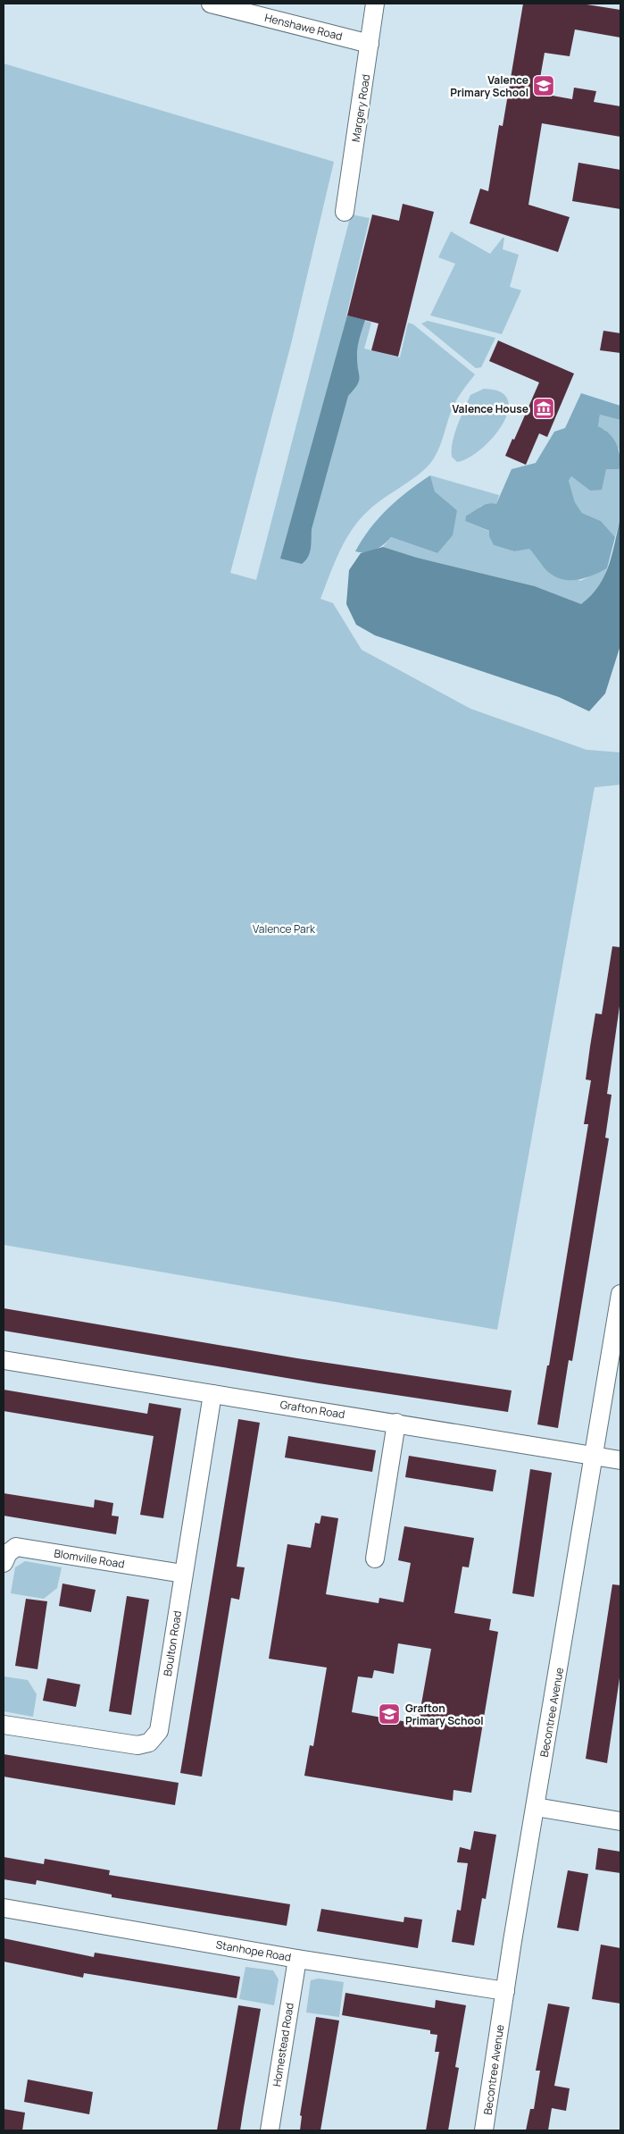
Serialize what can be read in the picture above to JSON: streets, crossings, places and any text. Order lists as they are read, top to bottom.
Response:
{
  "streets": {
    "street": [
      "Henshawe Road",
      "Margery Road",
      "Grafton Road",
      "Blomville Road",
      "Boulton Road",
      "Becontree Avenue",
      "Stanhope Road",
      "Homestead Road"
    ]
  },
  "crossings": [
    ["Henshawe Road", "Margery Road"],
    ["Grafton Road", "Boulton Road"],
    ["Grafton Road", "Becontree Avenue"],
    ["Blomville Road", "Boulton Road"],
    ["Becontree Avenue", "Stanhope Road"],
    ["Stanhope Road", "Homestead Road"]
  ],
  "parks": ["Valence Park"],
  "places": {
    "school or university": ["Valence Primary School", "Grafton Primary School"],
    "museum": ["Valence House"]
  }
}
